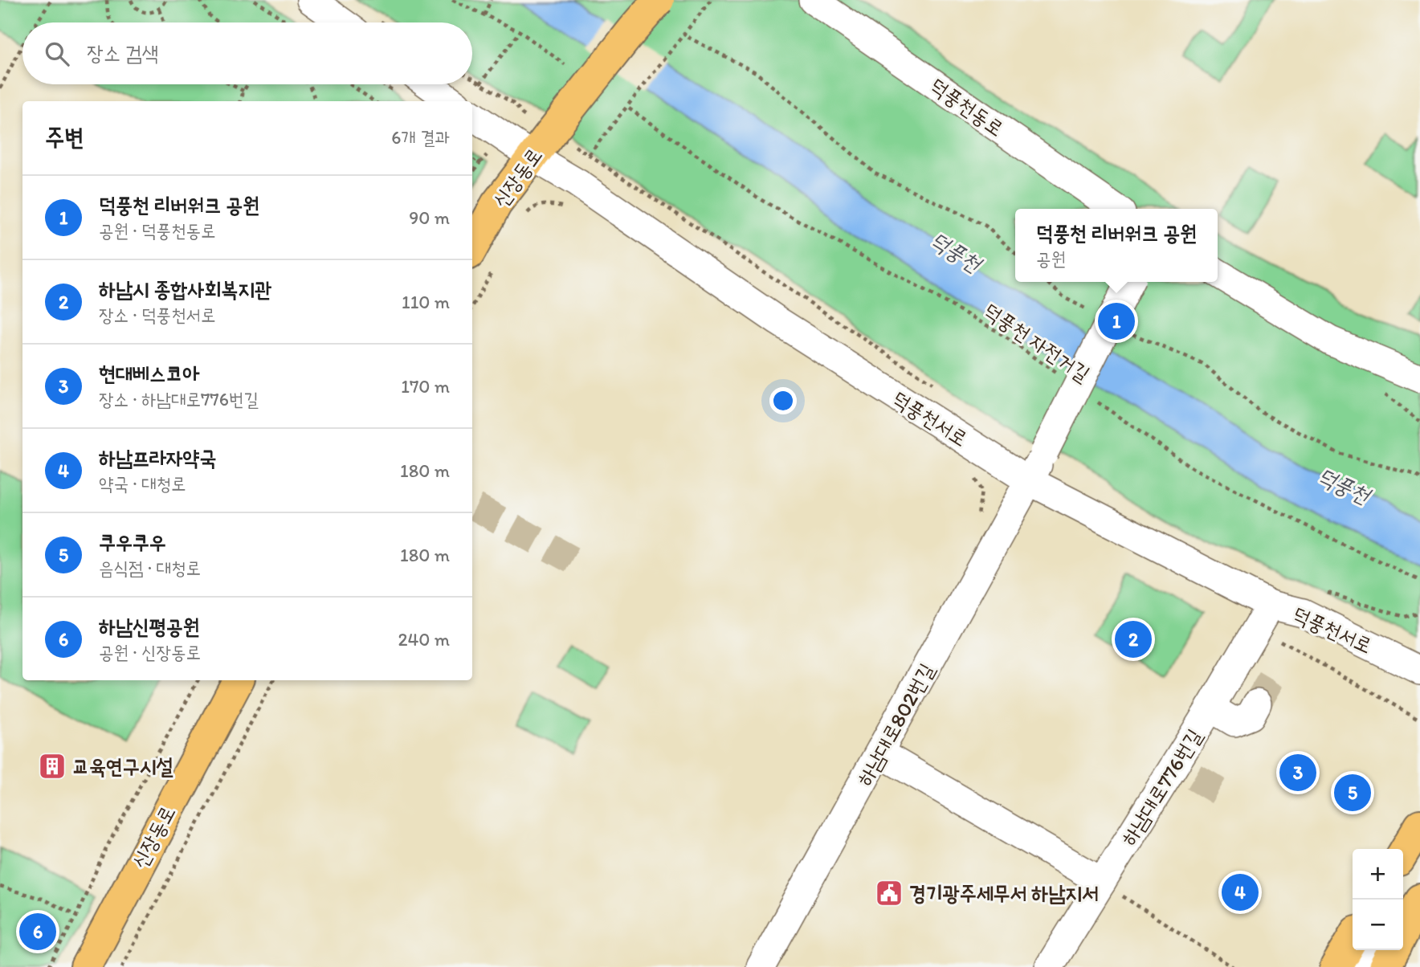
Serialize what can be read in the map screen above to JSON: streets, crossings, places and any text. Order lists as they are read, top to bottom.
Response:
{
  "streets": {
    "main road": ["신장동로"],
    "street": [
      "덕풍천동로",
      "덕풍천서로",
      "하남대로802번길",
      "하남대로776번길"
    ],
    "path": ["덕풍천 자전거길"]
  },
  "crossings": [
    ["신장동로", "덕풍천서로"],
    ["덕풍천서로", "하남대로802번길"],
    ["덕풍천서로", "하남대로776번길"]
  ],
  "water": ["덕풍천"],
  "places": {
    "building": ["교육연구시설"],
    "public building": ["경기광주세무서 하남지서"]
  },
  "page": {
    "search": "장소 검색",
    "heading": ["주변", "6개 결과"],
    "list": [
      {
        "mark": "1",
        "name": "덕풍천 리버워크 공원",
        "note": "공원 · 덕풍천동로",
        "value": "90 m"
      },
      {
        "mark": "2",
        "name": "하남시 종합사회복지관",
        "note": "장소 · 덕풍천서로",
        "value": "110 m"
      },
      {
        "mark": "3",
        "name": "현대베스코아",
        "note": "장소 · 하남대로776번길",
        "value": "170 m"
      },
      {
        "mark": "4",
        "name": "하남프라자약국",
        "note": "약국 · 대청로",
        "value": "180 m"
      },
      {
        "mark": "5",
        "name": "쿠우쿠우",
        "note": "음식점 · 대청로",
        "value": "180 m"
      },
      {
        "mark": "6",
        "name": "하남신평공원",
        "note": "공원 · 신장동로",
        "value": "240 m"
      }
    ],
    "popup": ["덕풍천 리버워크 공원", "공원"],
    "pins": [
      "1",
      "2",
      "3",
      "5",
      "4",
      "6"
    ],
    "map_buttons": ["+", "−"]
  }
}
